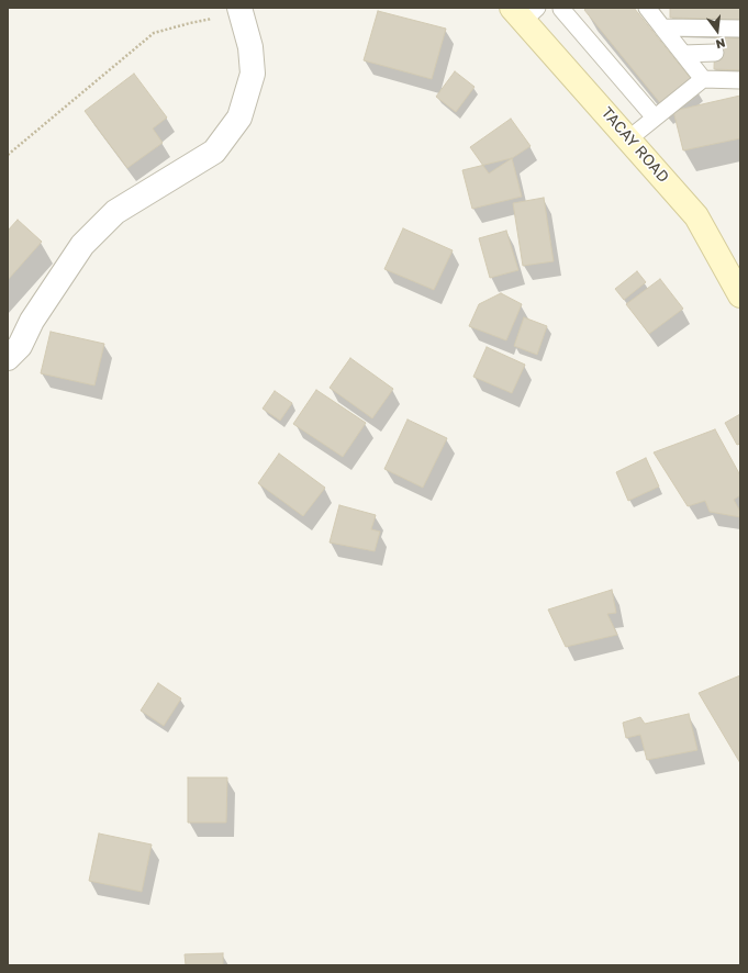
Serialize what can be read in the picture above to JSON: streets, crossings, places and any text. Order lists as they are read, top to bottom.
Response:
{
  "streets": {
    "main road": ["TACAY ROAD"]
  },
  "north": "bottom"
}
